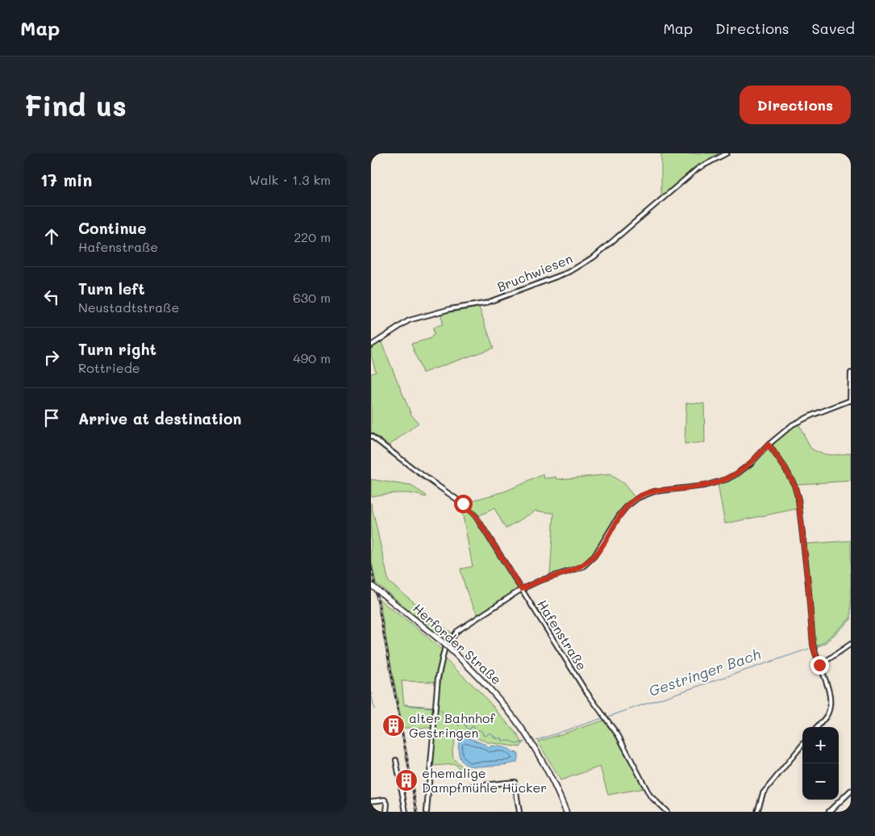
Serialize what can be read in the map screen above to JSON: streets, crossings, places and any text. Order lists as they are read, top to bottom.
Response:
{
  "streets": {
    "main road": ["Herforder Straße"],
    "street": ["Bruchwiesen", "Hafenstraße"]
  },
  "water": ["Gestringer Bach"],
  "places": {
    "building": ["alter Bahnhof Gestringen", "ehemalige Dampfmühle Hücker"]
  },
  "page": {
    "header": "Map",
    "nav": ["Map", "Directions", "Saved"],
    "buttons": "Directions",
    "title": "Find us",
    "heading": ["17 min", "Walk · 1.3 km"],
    "list": [
      ["Continue", "Hafenstraße", "220 m"],
      ["Turn left", "Neustadtstraße", "630 m"],
      ["Turn right", "Rottriede", "490 m"],
      "Arrive at destination"
    ],
    "map_buttons": ["+", "−"]
  }
}
